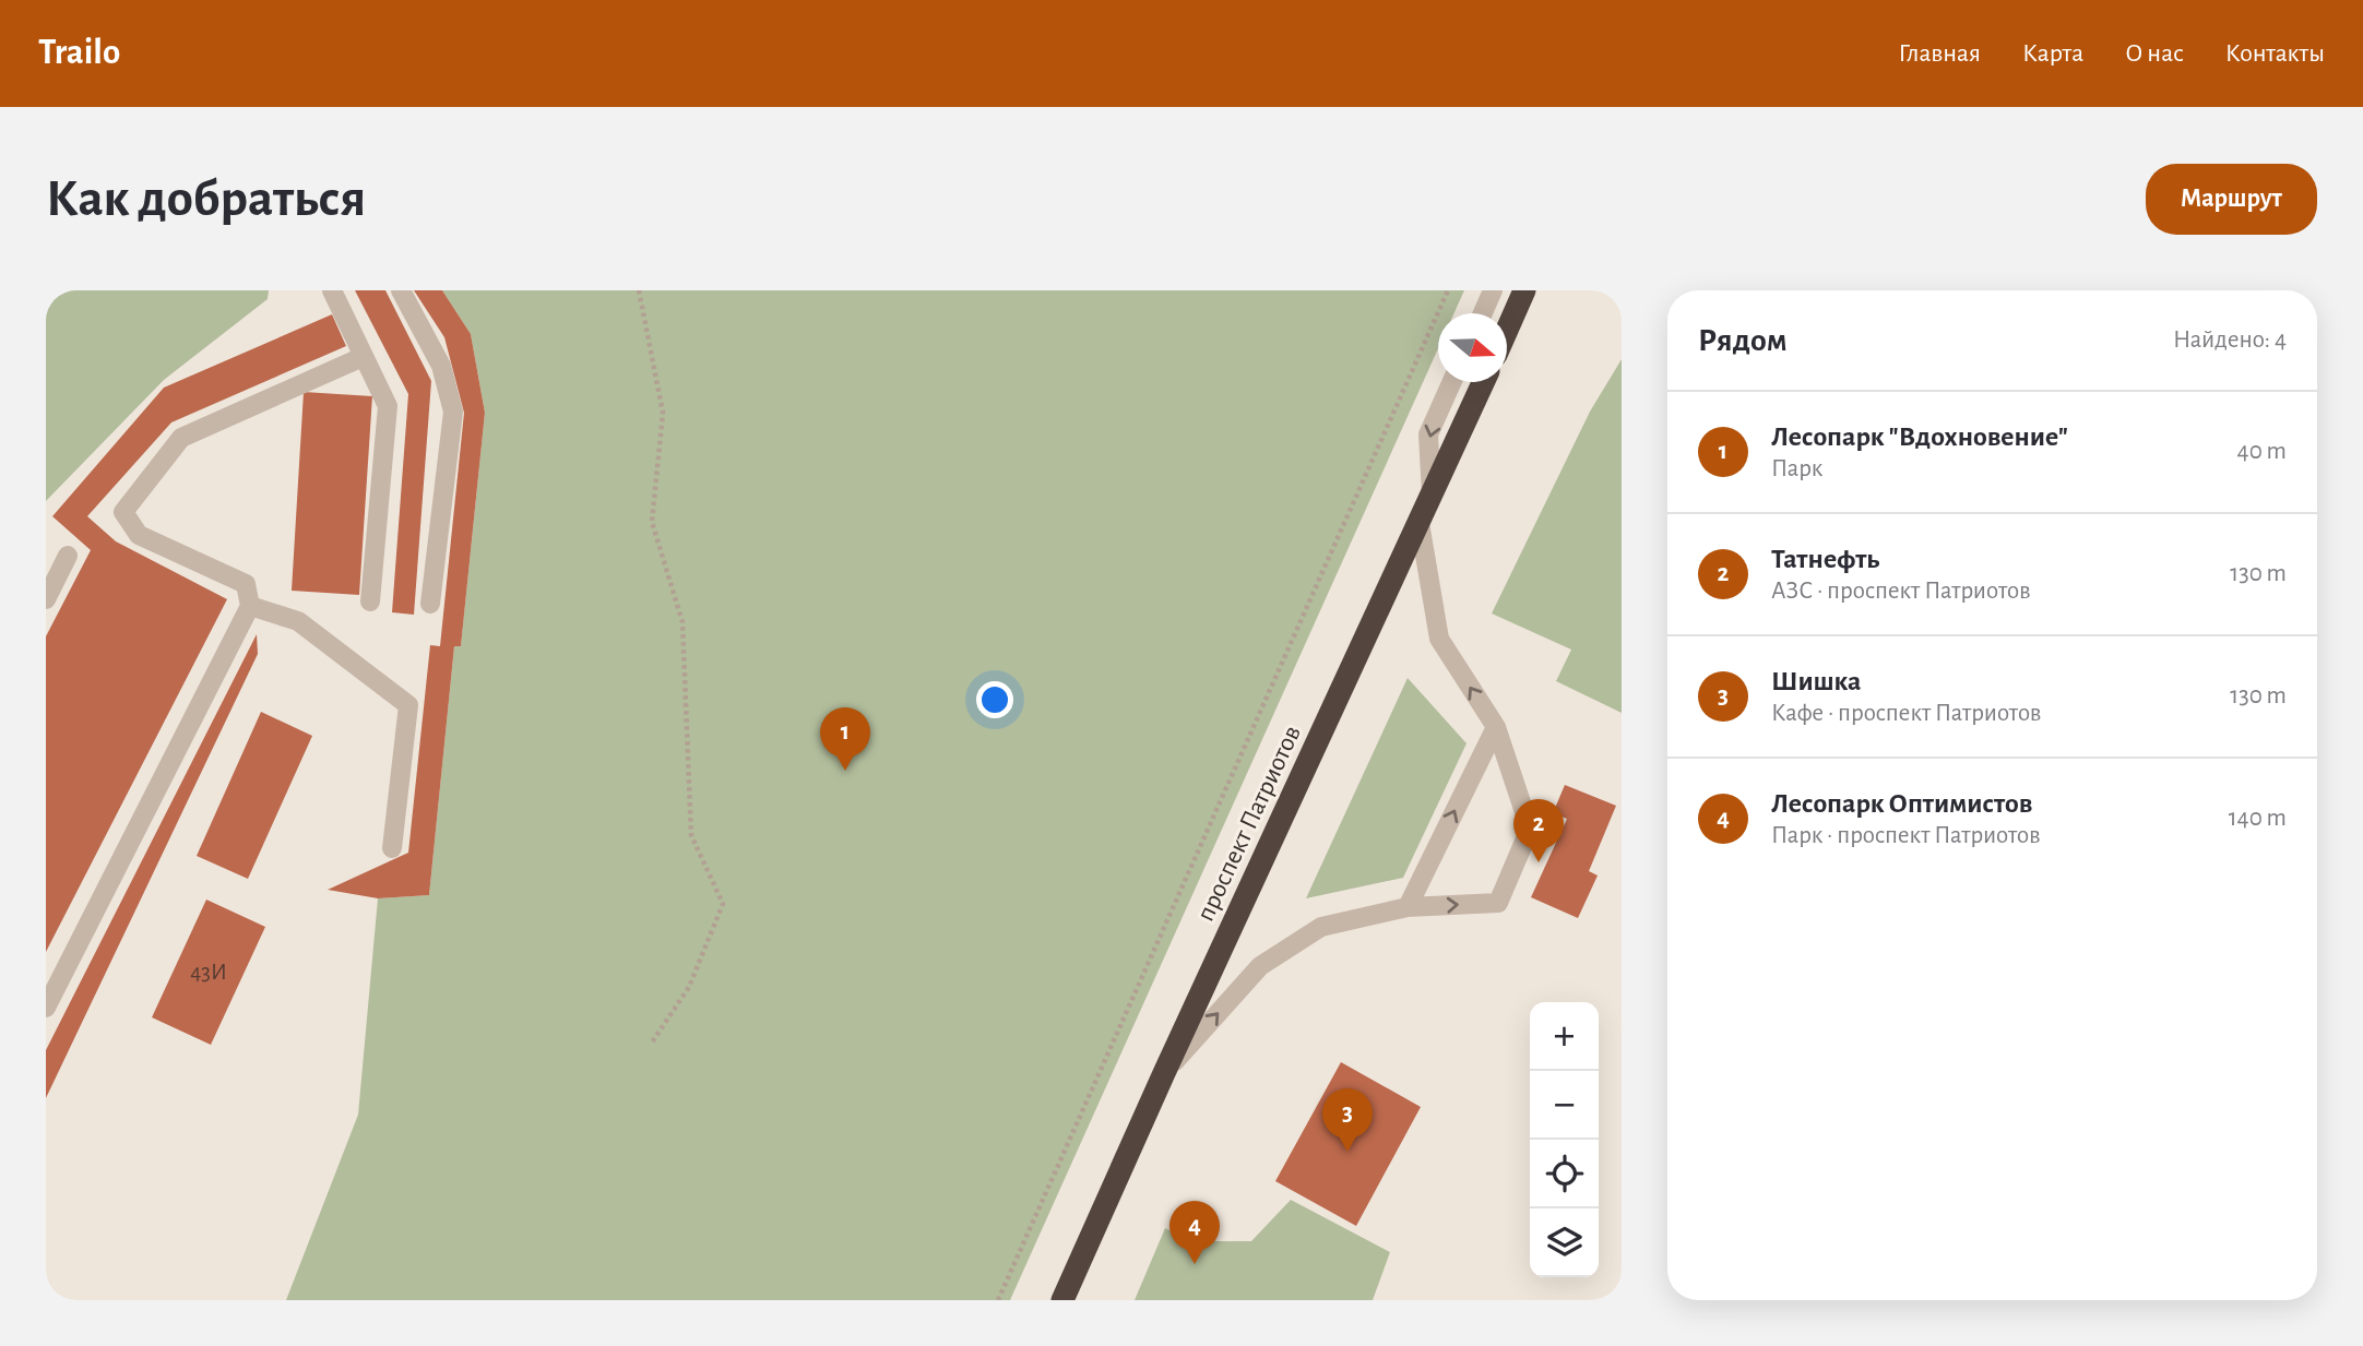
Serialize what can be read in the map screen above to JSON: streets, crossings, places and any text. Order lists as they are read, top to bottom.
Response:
{
  "streets": {
    "highway": ["проспект Патриотов"]
  },
  "house_numbers": ["43И"],
  "north": "right",
  "page": {
    "header": "Trailo",
    "nav": [
      "Главная",
      "Карта",
      "О нас",
      "Контакты"
    ],
    "buttons": "Маршрут",
    "title": "Как добраться",
    "heading": ["Рядом", "Найдено: 4"],
    "list": [
      {
        "mark": "1",
        "name": "Лесопарк \"Вдохновение\"",
        "note": "Парк",
        "value": "40 m"
      },
      {
        "mark": "2",
        "name": "Татнефть",
        "note": "АЗС · проспект Патриотов",
        "value": "130 m"
      },
      {
        "mark": "3",
        "name": "Шишка",
        "note": "Кафе · проспект Патриотов",
        "value": "130 m"
      },
      {
        "mark": "4",
        "name": "Лесопарк Оптимистов",
        "note": "Парк · проспект Патриотов",
        "value": "140 m"
      }
    ],
    "pins": [
      "1",
      "2",
      "3",
      "4"
    ],
    "map_buttons": ["+", "−"]
  }
}
